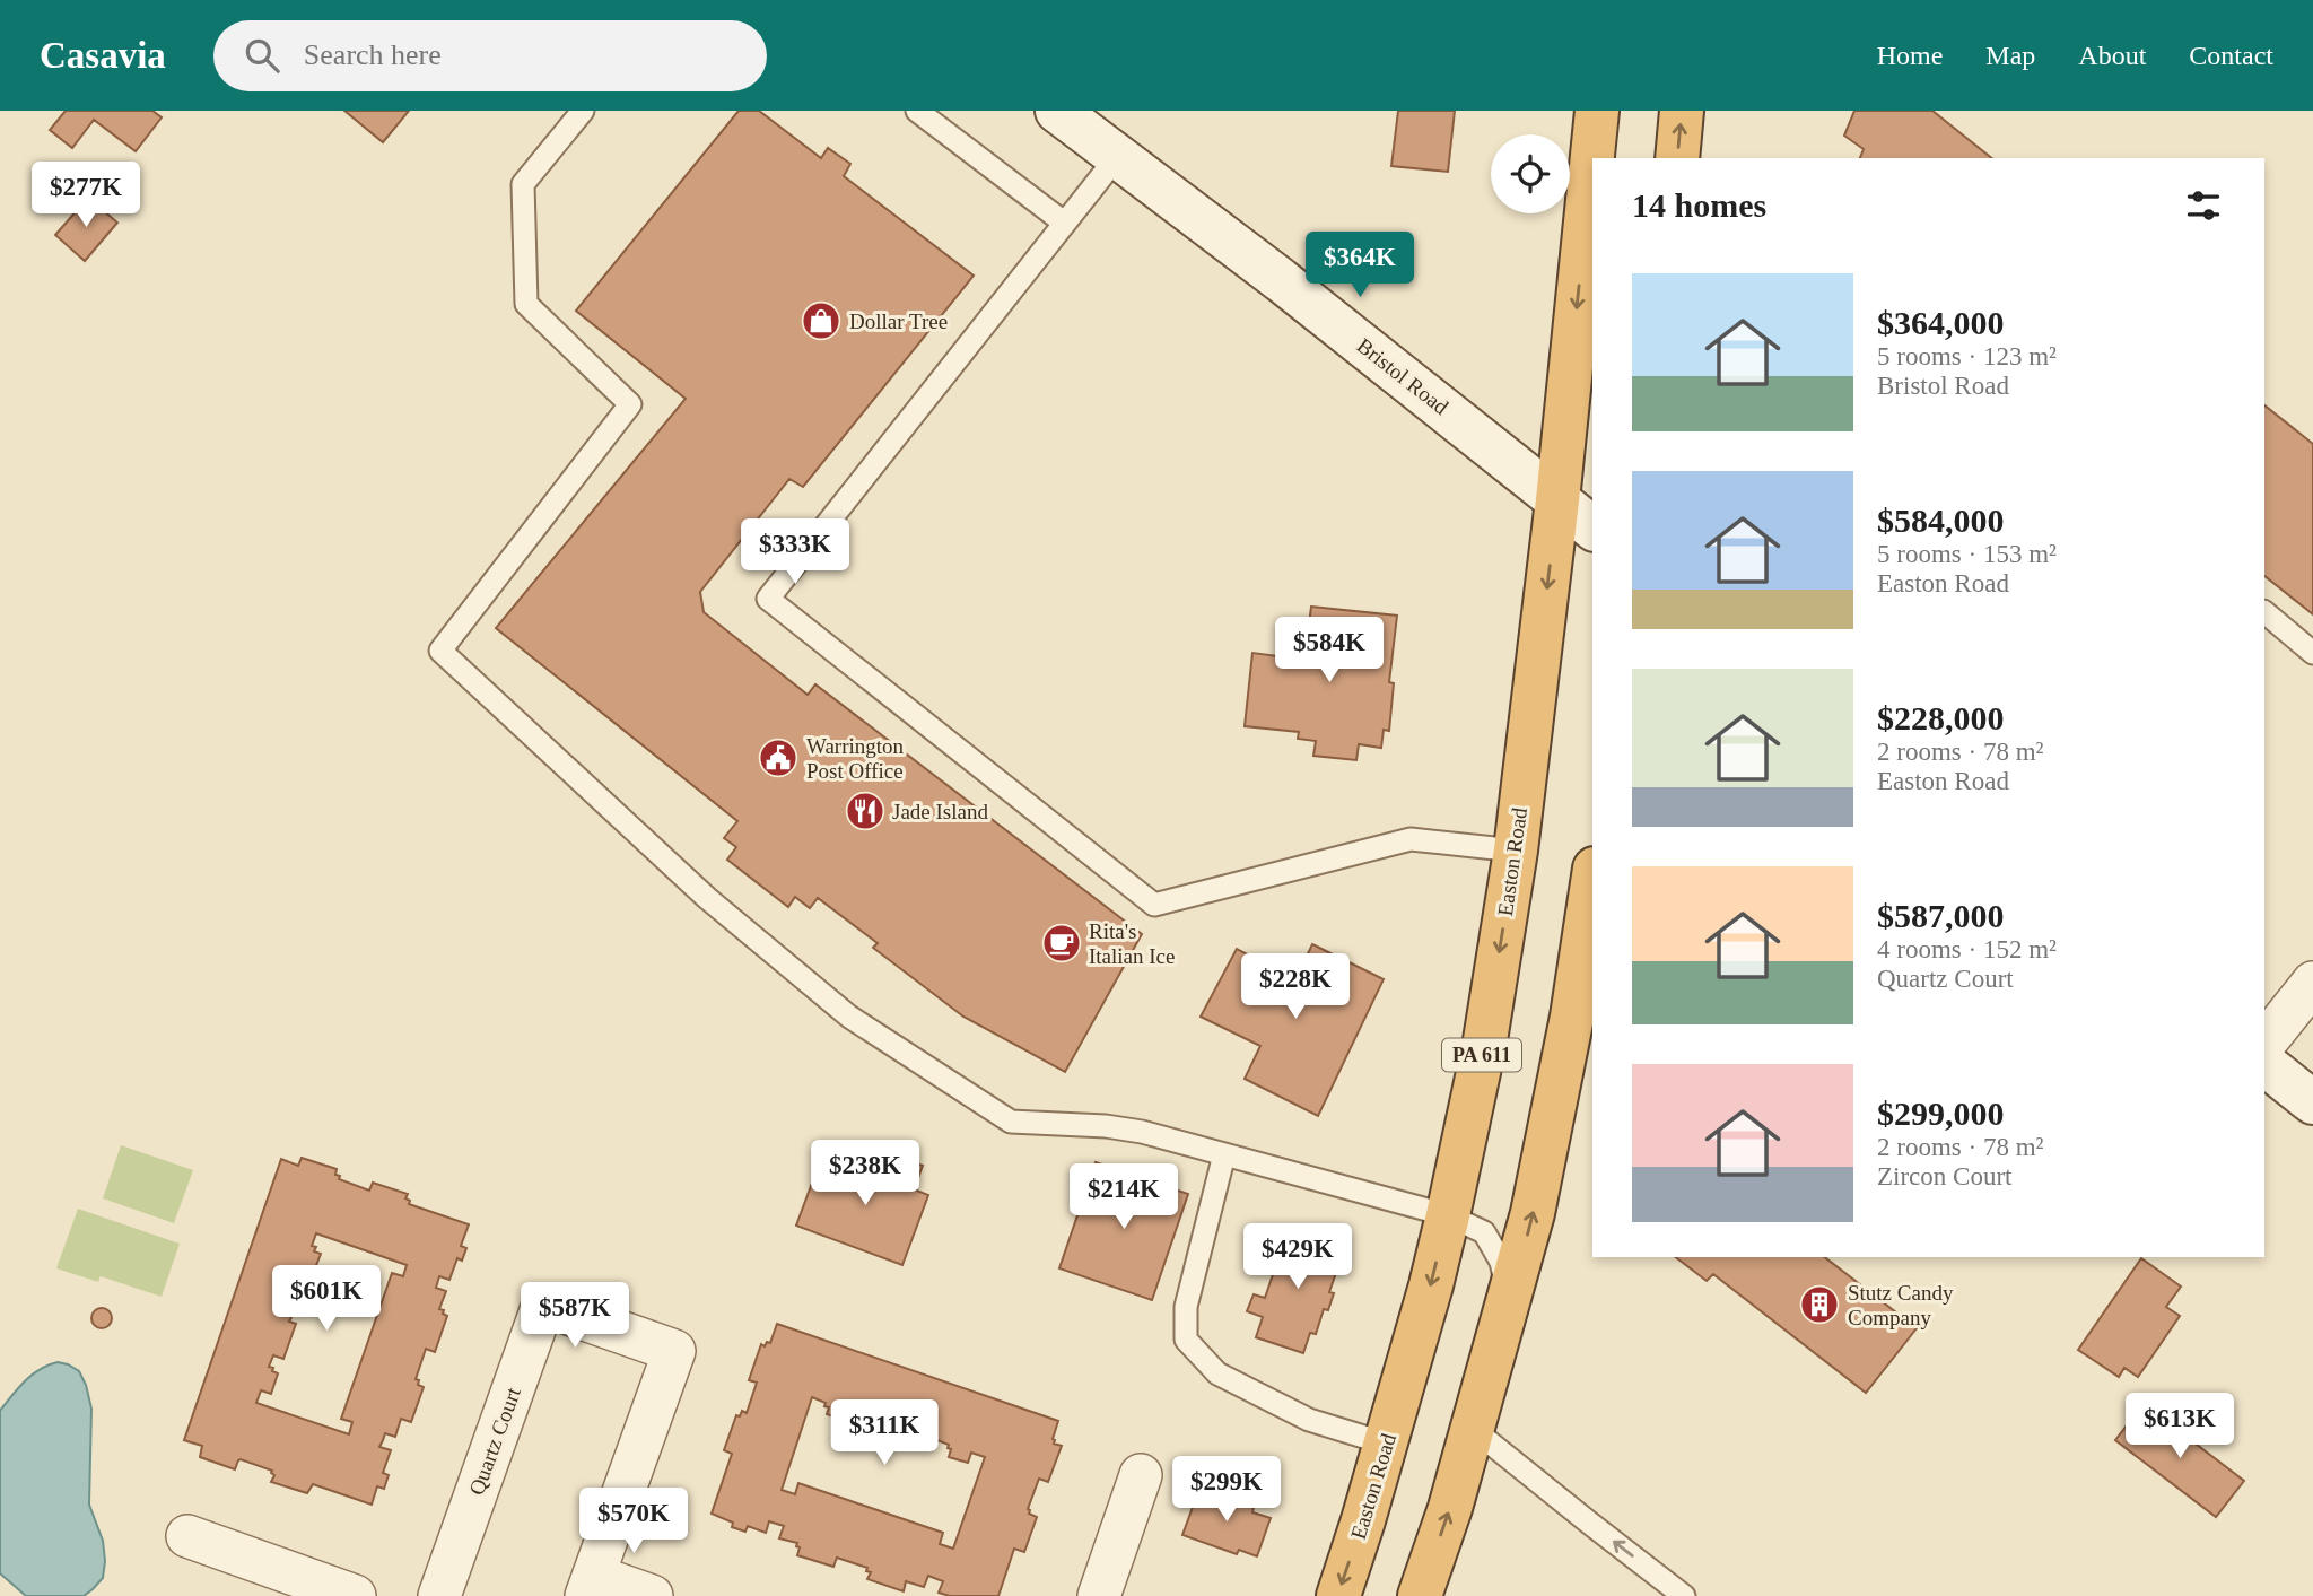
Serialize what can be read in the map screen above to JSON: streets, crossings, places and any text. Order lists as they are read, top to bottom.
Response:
{
  "streets": {
    "highway": ["Easton Road", "PA 611"],
    "main road": ["Bristol Road"],
    "street": ["Quartz Court"]
  },
  "crossings": [
    ["Bristol Road", "Easton Road"]
  ],
  "places": {
    "shop": ["Dollar Tree"],
    "public building": ["Warrington Post Office"],
    "restaurant": ["Jade Island"],
    "cafe": ["Rita's Italian Ice"],
    "building": ["Stutz Candy Company"]
  },
  "page": {
    "header": "Casavia",
    "search": "Search here",
    "nav": [
      "Home",
      "Map",
      "About",
      "Contact"
    ],
    "heading": "14 homes",
    "price": [
      "$277K",
      "$364K",
      "$333K",
      "$584K",
      "$228K",
      "$238K",
      "$214K",
      "$429K",
      "$601K",
      "$587K",
      "$613K",
      "$311K",
      "$299K",
      "$570K"
    ],
    "list": [
      {
        "name": "$364,000",
        "note": "5 rooms · 123 m² · Bristol Road"
      },
      {
        "name": "$584,000",
        "note": "5 rooms · 153 m² · Easton Road"
      },
      {
        "name": "$228,000",
        "note": "2 rooms · 78 m² · Easton Road"
      },
      {
        "name": "$587,000",
        "note": "4 rooms · 152 m² · Quartz Court"
      },
      {
        "name": "$299,000",
        "note": "2 rooms · 78 m² · Zircon Court"
      }
    ]
  }
}
